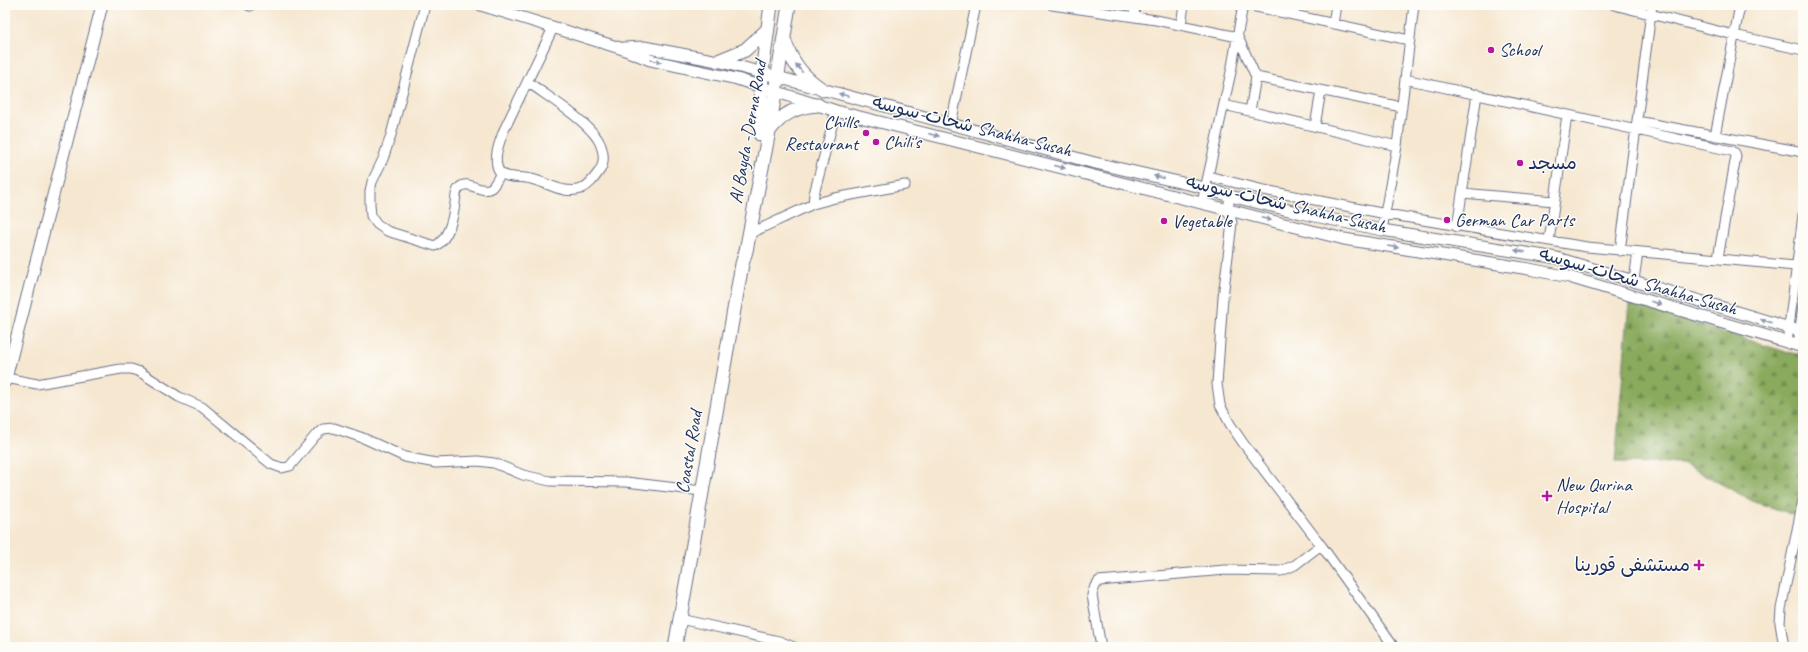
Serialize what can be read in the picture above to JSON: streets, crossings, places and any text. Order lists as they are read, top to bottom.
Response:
{
  "streets": {
    "highway": ["Al Bayda -Derna Road", "Coastal Road"],
    "main road": ["شحات-سوسه Shahha-Susah"]
  },
  "crossings": [
    ["شحات-سوسه Shahha-Susah", "Al Bayda -Derna Road"],
    ["Al Bayda -Derna Road", "Coastal Road"]
  ],
  "places": {
    "other": [
      "School",
      "Chills Restaurant",
      "Chili's",
      "مسجد",
      "German Car Parts",
      "Vegetable"
    ],
    "health": ["New Qurina Hospital", "مستشفى قورينا"]
  }
}
